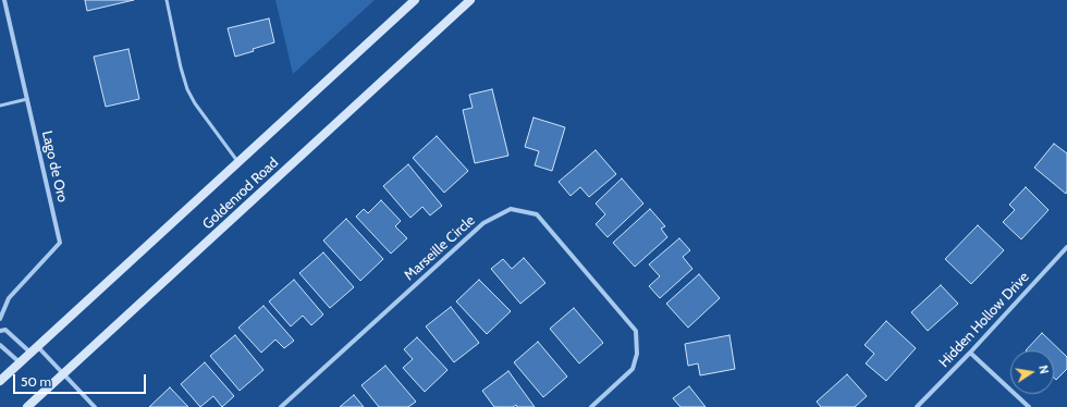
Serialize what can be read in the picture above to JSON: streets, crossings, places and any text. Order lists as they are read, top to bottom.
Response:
{
  "streets": {
    "main road": ["Goldenrod Road"],
    "street": ["Lago de Oro", "Marseille Circle", "Hidden Hollow Drive"]
  },
  "scale_bar": "50 m",
  "north": "right"
}
